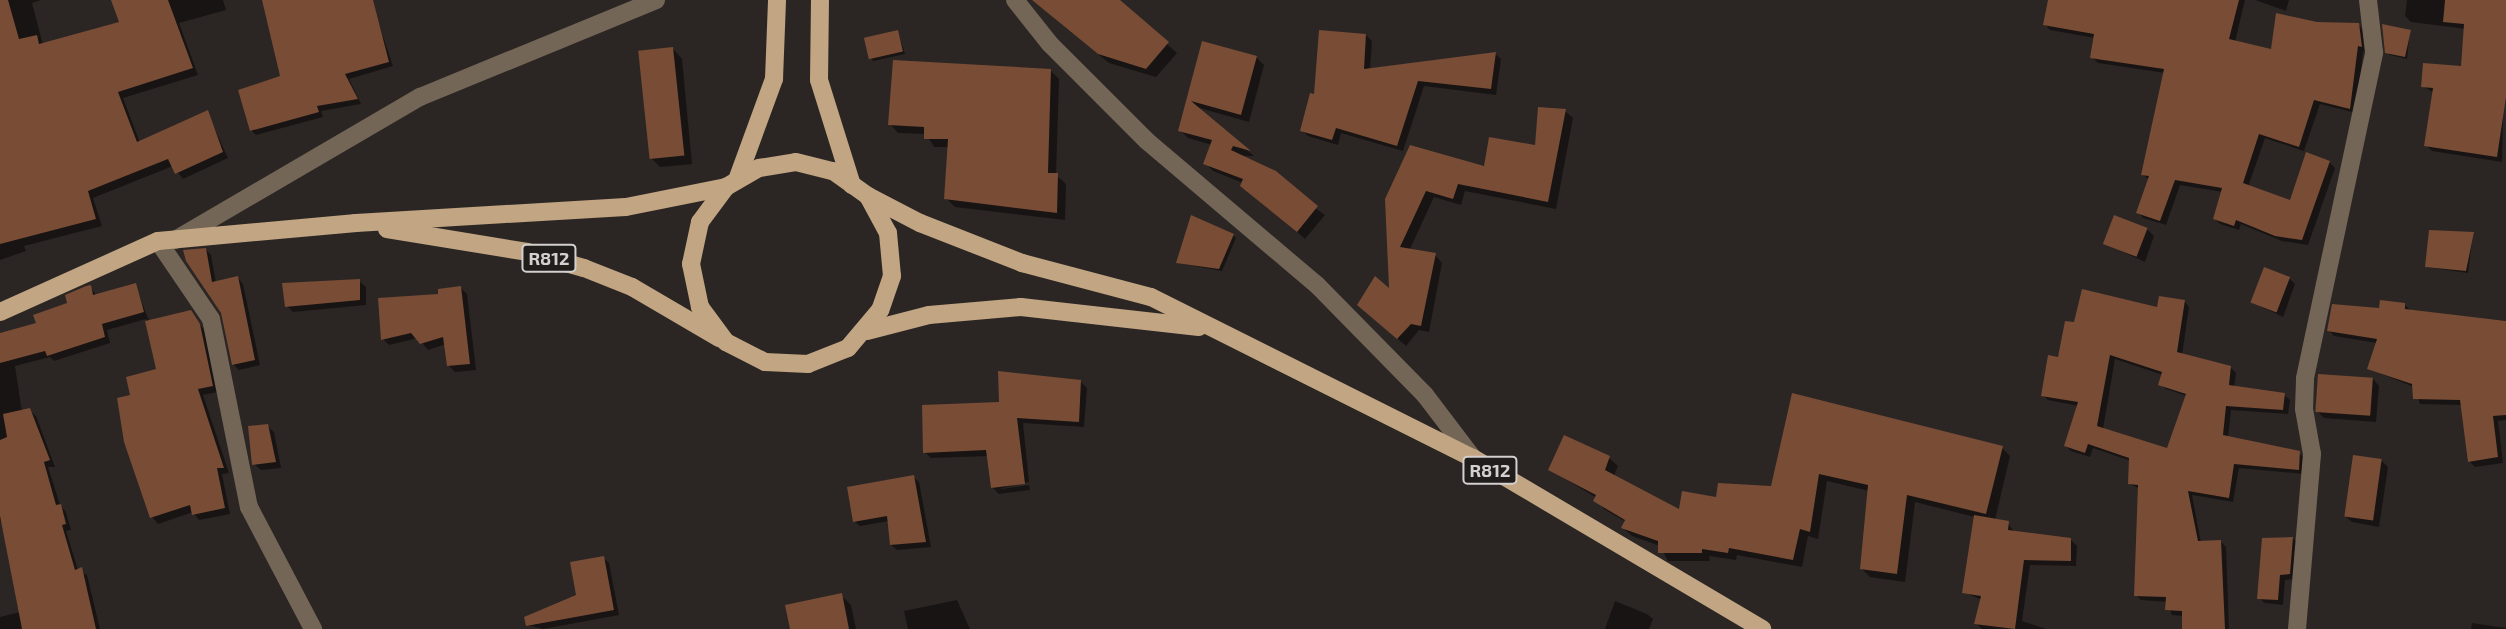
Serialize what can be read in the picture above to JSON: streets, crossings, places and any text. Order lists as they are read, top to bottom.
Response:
{
  "streets": {
    "main road": ["R812"]
  }
}
